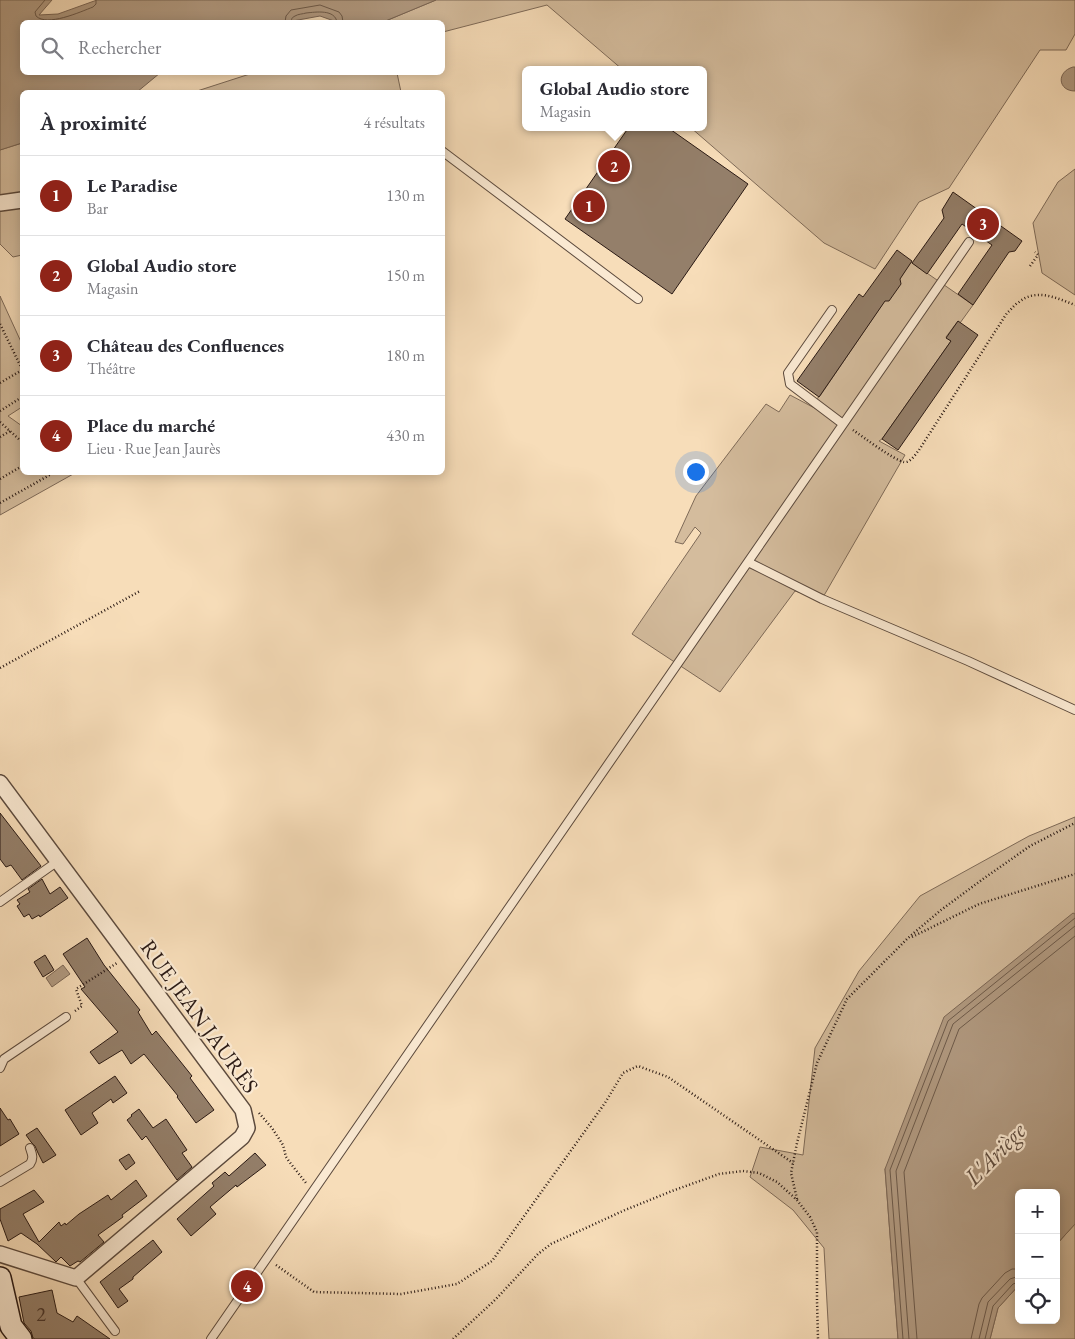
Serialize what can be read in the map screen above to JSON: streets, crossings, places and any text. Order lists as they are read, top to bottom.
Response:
{
  "streets": {
    "street": ["RUE JEAN JAURÈS"]
  },
  "water": ["L'Ariège"],
  "house_numbers": ["2"],
  "page": {
    "search": "Rechercher",
    "popup": ["Global Audio store", "Magasin"],
    "heading": ["À proximité", "4 résultats"],
    "pins": [
      "2",
      "1",
      "3",
      "4"
    ],
    "list": [
      {
        "mark": "1",
        "name": "Le Paradise",
        "note": "Bar",
        "value": "130 m"
      },
      {
        "mark": "2",
        "name": "Global Audio store",
        "note": "Magasin",
        "value": "150 m"
      },
      {
        "mark": "3",
        "name": "Château des Confluences",
        "note": "Théâtre",
        "value": "180 m"
      },
      {
        "mark": "4",
        "name": "Place du marché",
        "note": "Lieu · Rue Jean Jaurès",
        "value": "430 m"
      }
    ],
    "map_buttons": ["+", "−"]
  }
}
